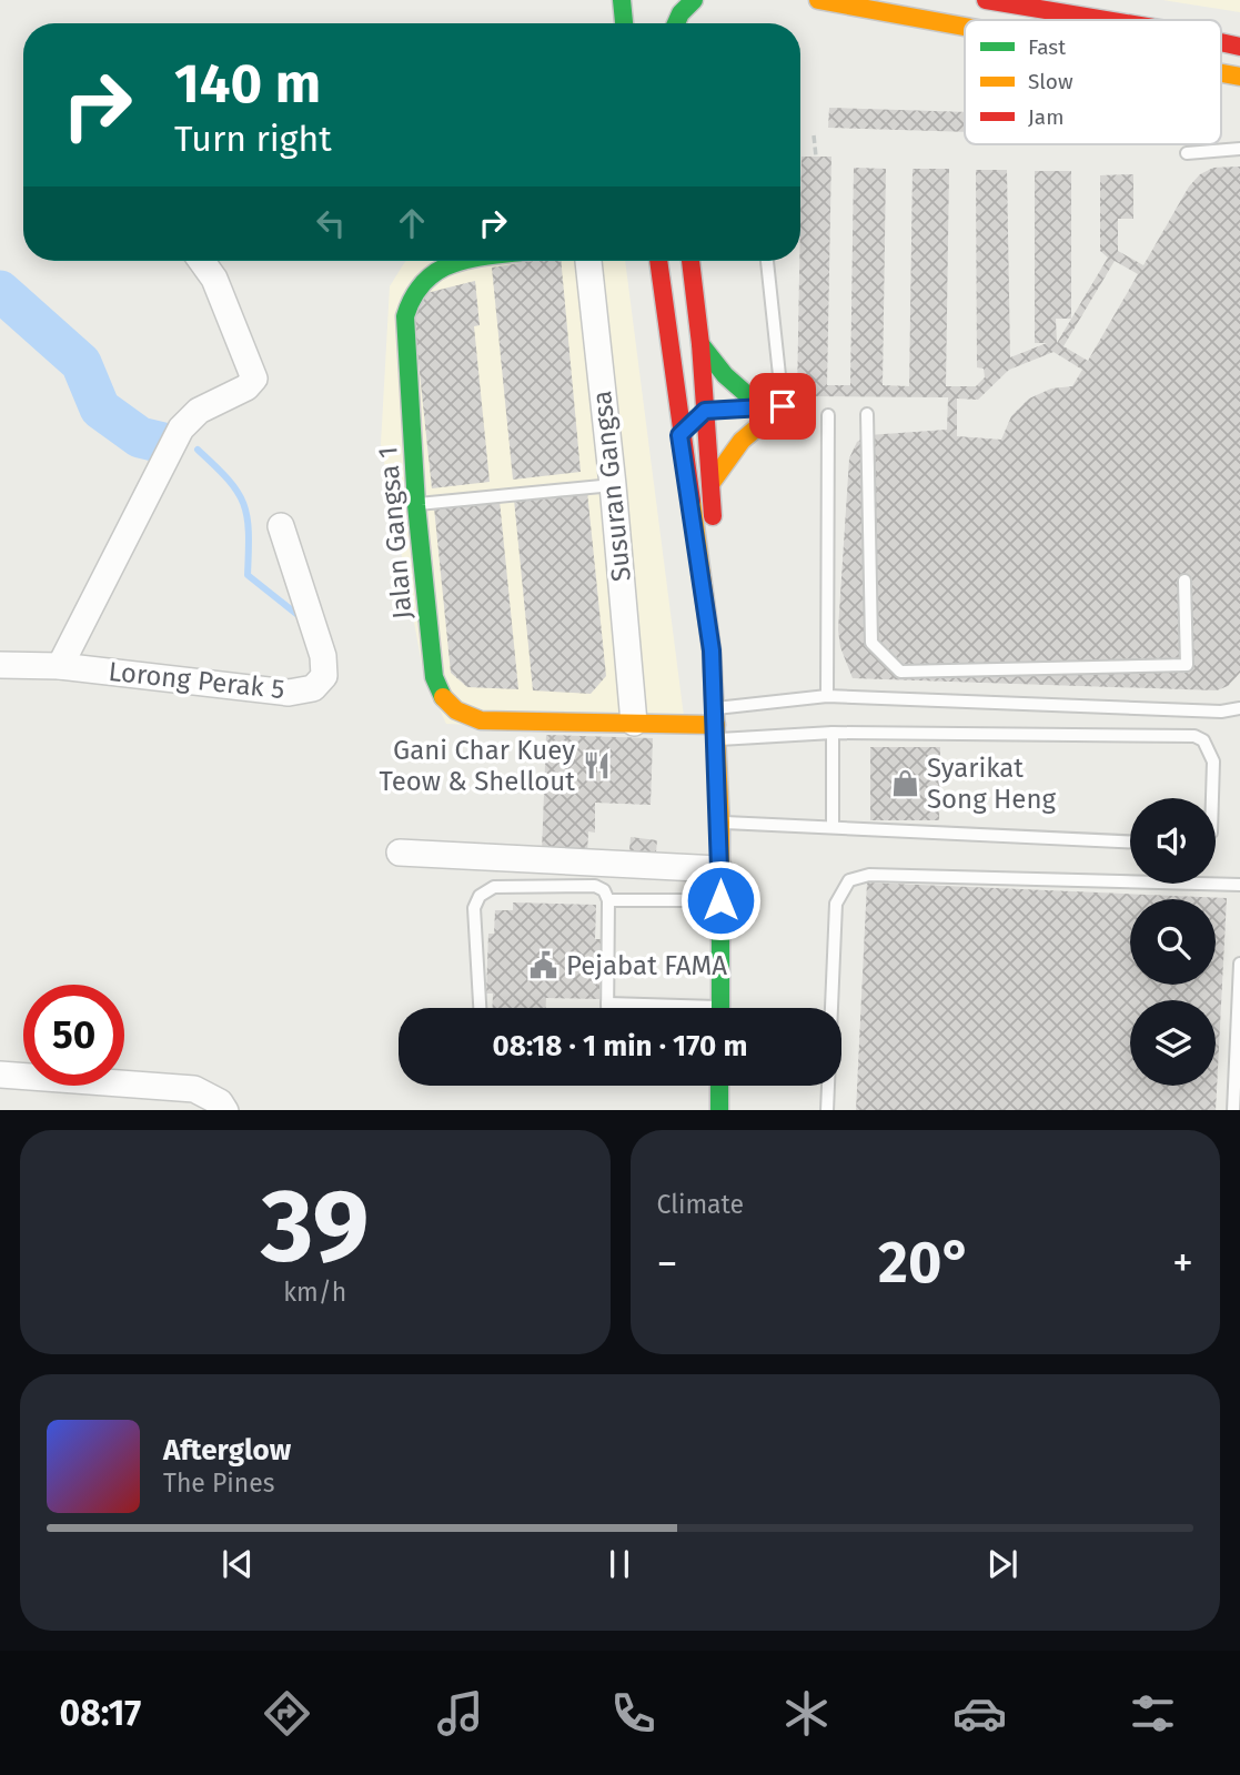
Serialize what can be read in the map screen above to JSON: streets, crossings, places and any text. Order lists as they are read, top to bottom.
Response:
{
  "streets": {
    "main road": ["Jalan Gangsa 1"],
    "street": ["Susuran Gangsa", "Lorong Perak 5"]
  },
  "crossings": [
    ["Susuran Gangsa", "Jalan Gangsa 1"]
  ],
  "places": {
    "restaurant": ["Gani Char Kuey Teow & Shellout"],
    "shop": ["Syarikat Song Heng"],
    "public building": ["Pejabat FAMA"]
  },
  "legend": ["Fast", "Slow", "Jam"],
  "page": {
    "turn": ["140 m", "Turn right"],
    "limit": "50",
    "trip": "08:18 · 1 min · 170 m",
    "tile": [
      ["39", "km/h"],
      "Climate"
    ],
    "heat": ["−", "20°", "+"],
    "song": ["Afterglow", "The Pines"],
    "tabs": "08:17"
  }
}
